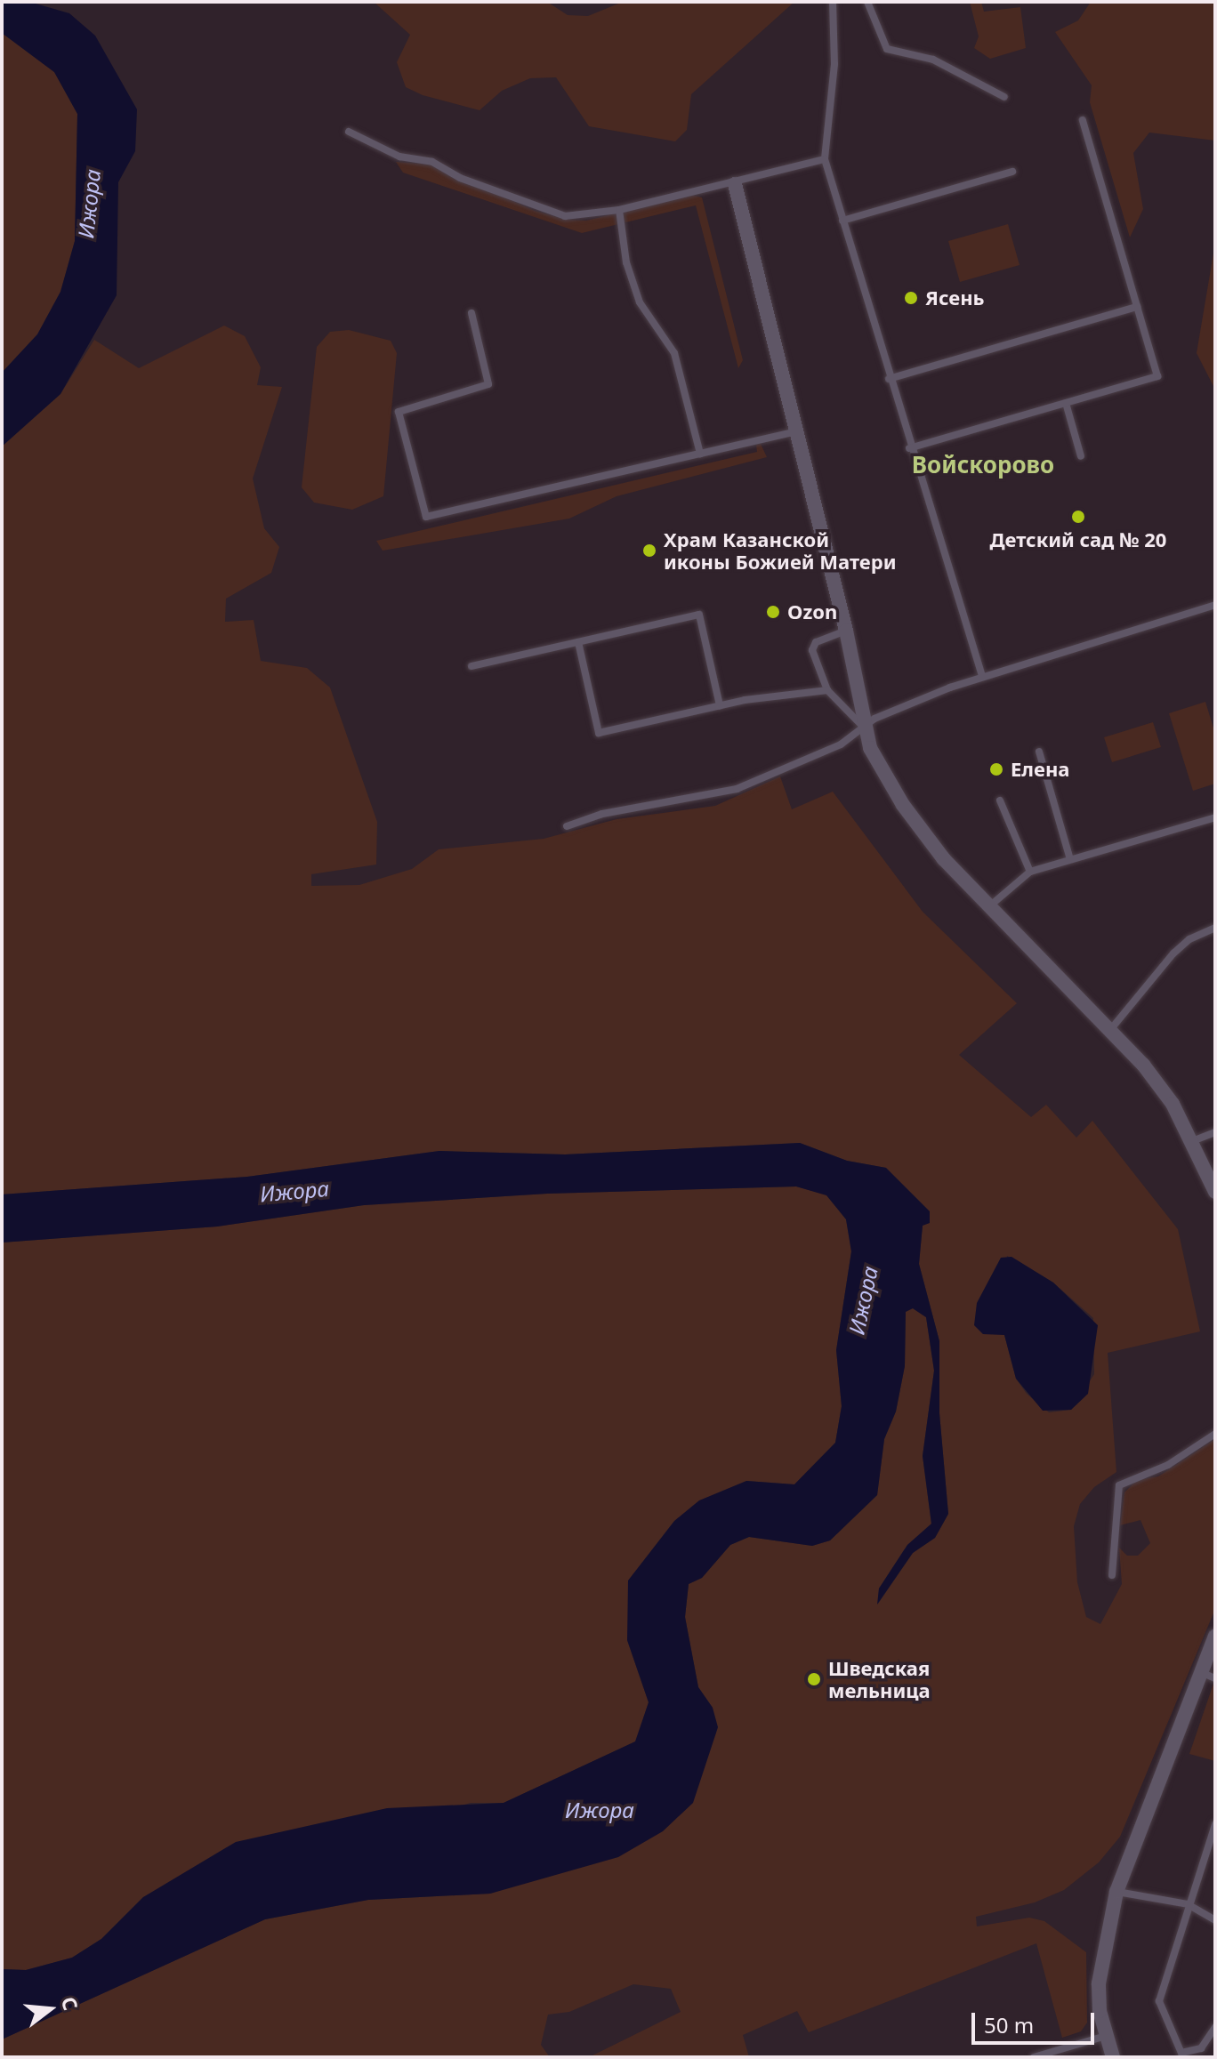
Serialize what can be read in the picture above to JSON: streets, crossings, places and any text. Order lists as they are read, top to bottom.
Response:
{
  "districts": ["Войскорово"],
  "water": ["Ижора"],
  "places": [
    "Ясень",
    "Детский сад № 20",
    "Храм Казанской иконы Божией Матери",
    "Ozon",
    "Елена",
    "Шведская мельница"
  ],
  "scale_bar": "50 m",
  "north": "right"
}
